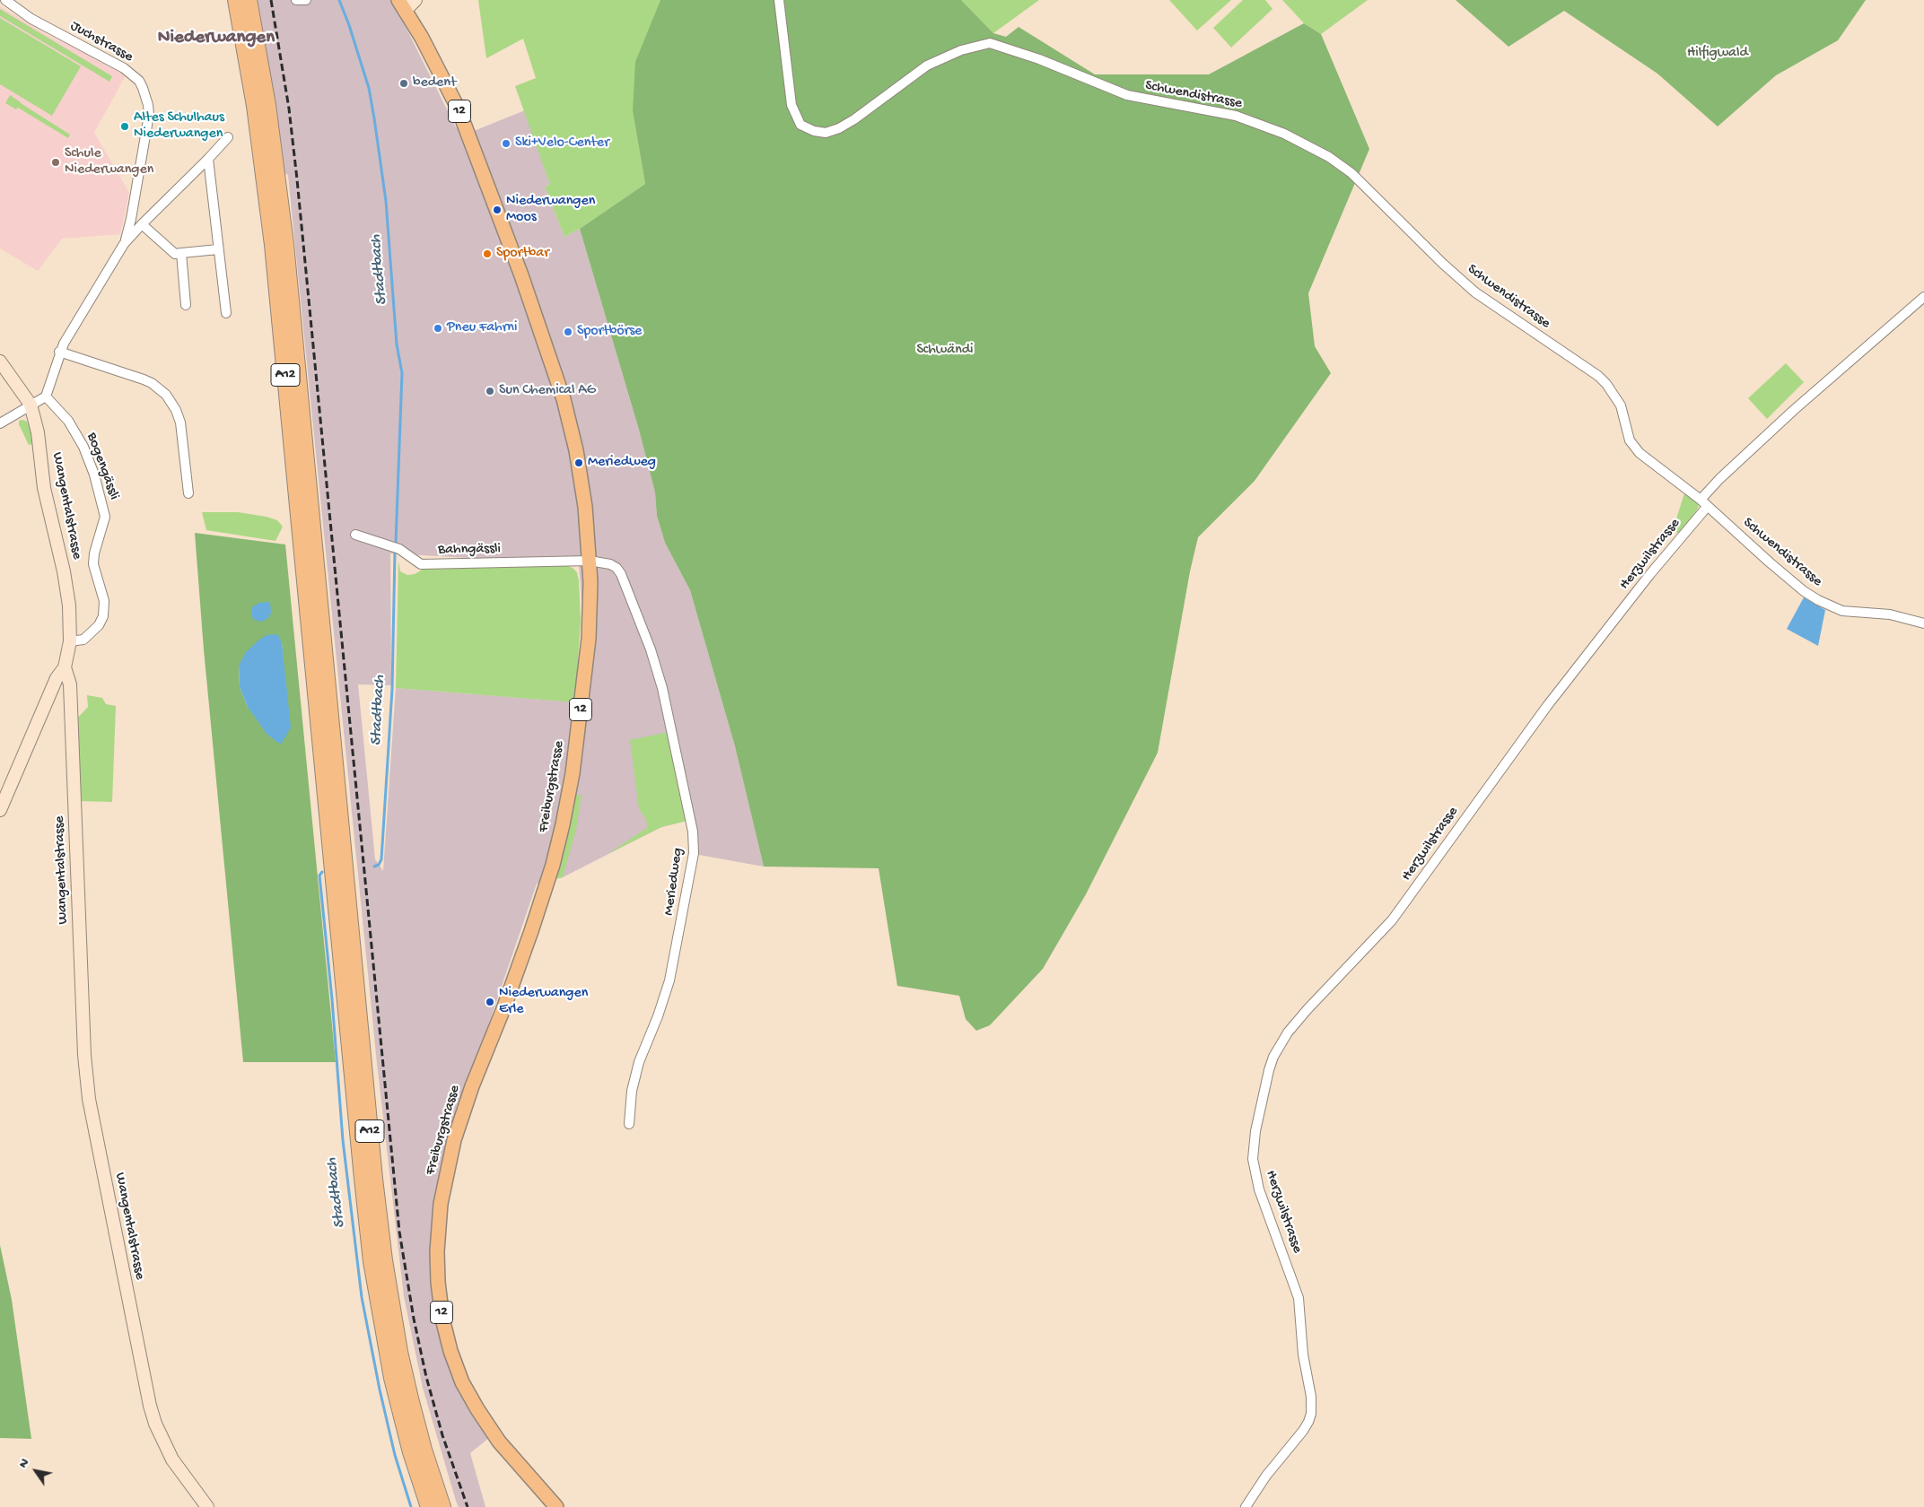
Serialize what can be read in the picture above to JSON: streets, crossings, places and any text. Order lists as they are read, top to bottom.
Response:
{
  "streets": {
    "highway": ["A12"],
    "main road": ["12", "Freiburgstrasse"],
    "street": [
      "Juchstrasse",
      "Schwendistrasse",
      "Bogengässli",
      "Wangentalstrasse",
      "Bahngässli",
      "Herzwilstrasse",
      "Meriedweg"
    ]
  },
  "crossings": [
    ["Schwendistrasse", "Herzwilstrasse"],
    ["Bogengässli", "Wangentalstrasse"],
    ["Bahngässli", "Freiburgstrasse"],
    ["Bahngässli", "Meriedweg"],
    ["Freiburgstrasse", "Meriedweg"]
  ],
  "districts": ["Niederwangen"],
  "water": ["Stadtbach"],
  "parks": ["Hilfigwald", "Schwändi"],
  "places": [
    "bedent",
    "Altes Schulhaus Niederwangen",
    "Ski+Velo-Center",
    "Schule Niederwangen",
    "Niederwangen Moos",
    "Sportbar",
    "Pneu Fahrni",
    "Sportbörse",
    "Sun Chemical AG",
    "Meriedweg",
    "Niederwangen Erle"
  ],
  "north": "top left"
}
